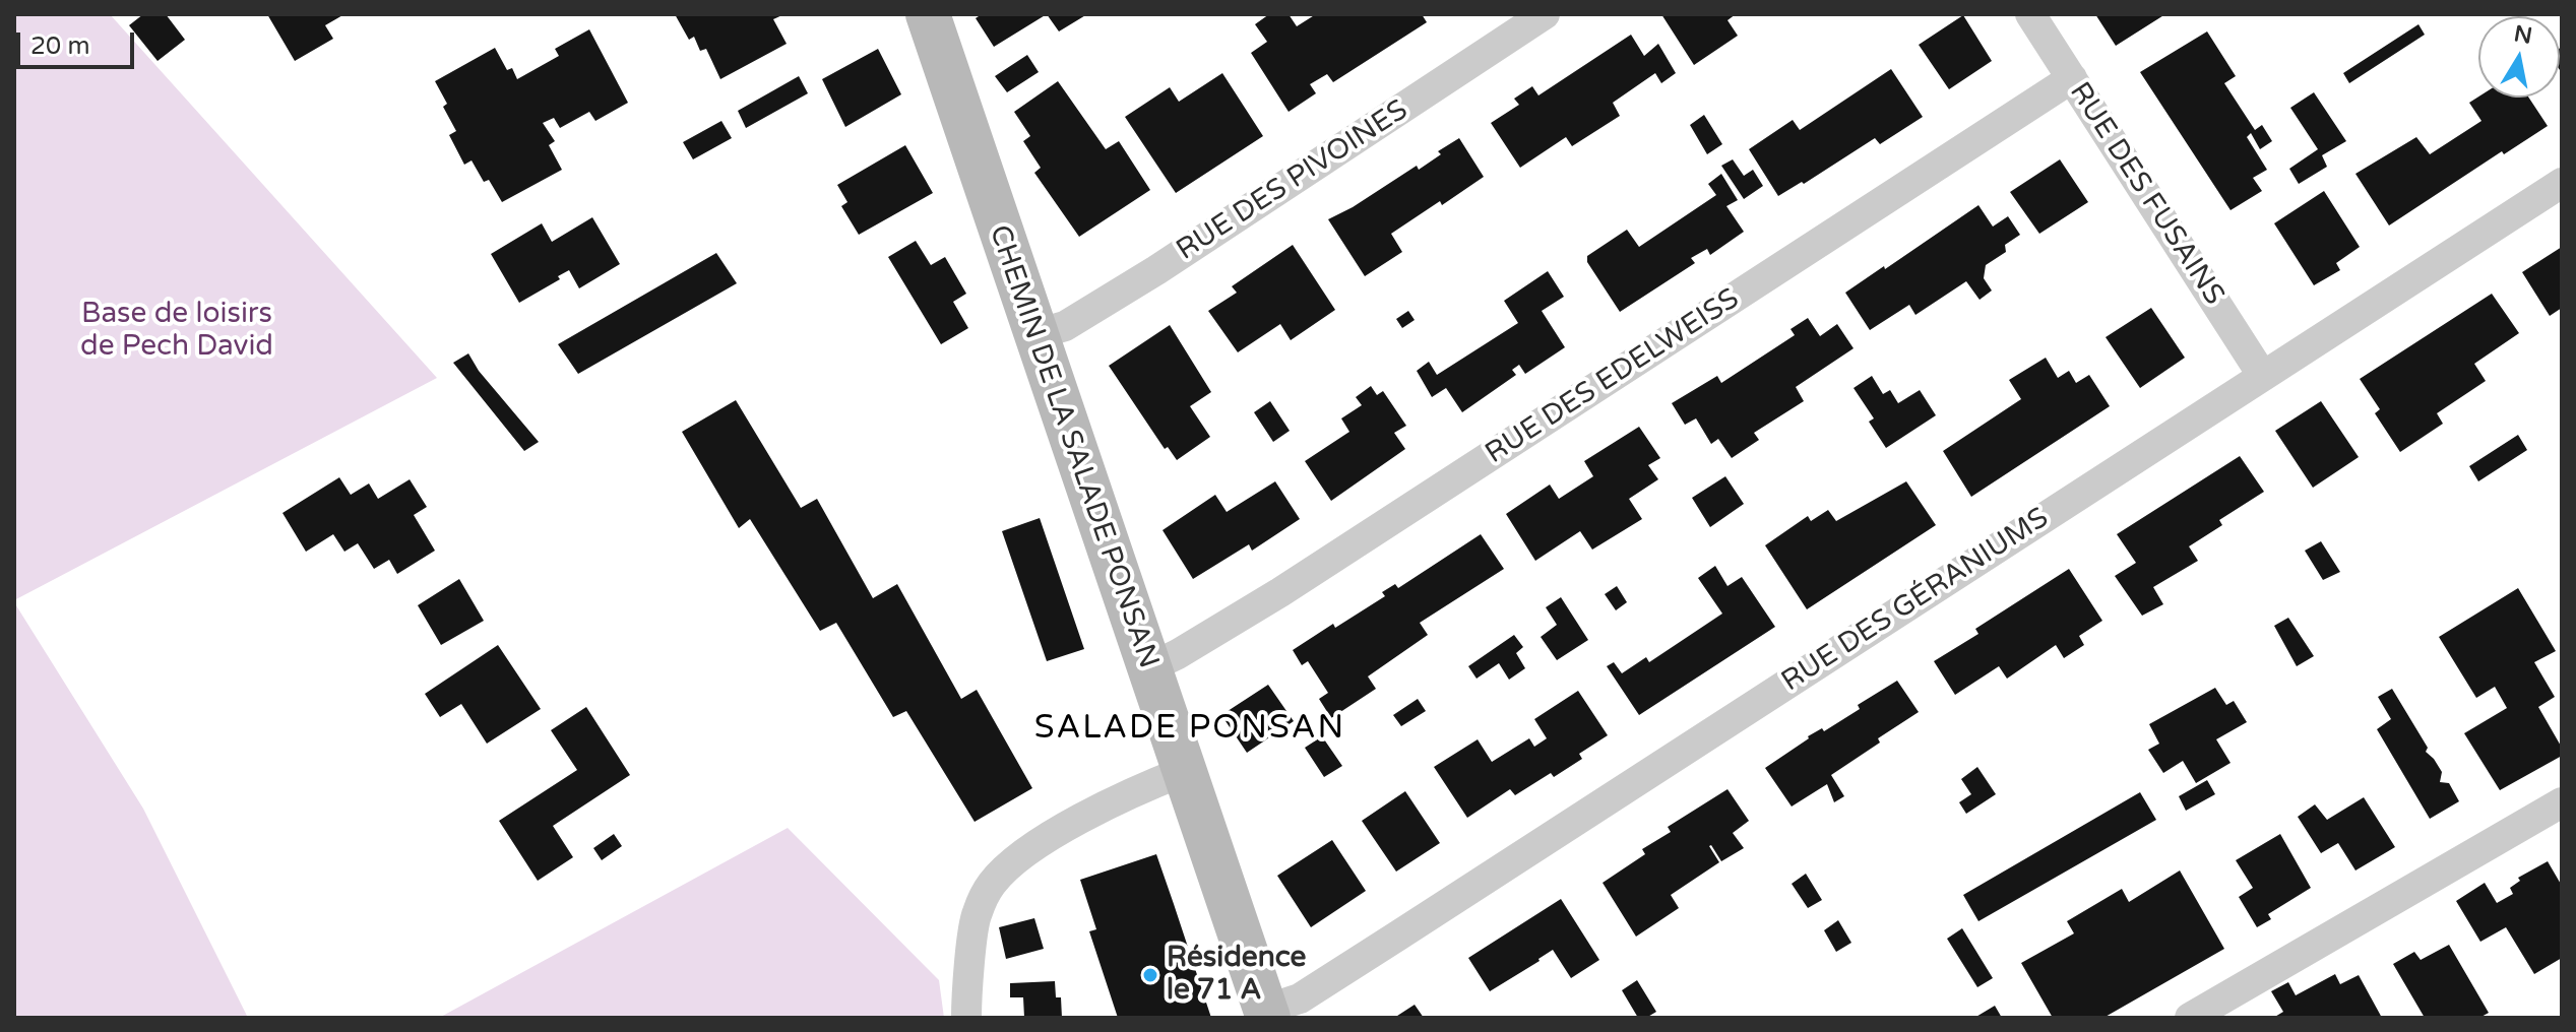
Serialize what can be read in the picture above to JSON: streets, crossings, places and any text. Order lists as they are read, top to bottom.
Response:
{
  "streets": {
    "street": [
      "RUE DES PIVOINES",
      "RUE DES FUSAINS",
      "RUE DES EDELWEISS",
      "CHEMIN DE LA SALADE PONSAN",
      "RUE DES GÉRANIUMS"
    ]
  },
  "crossings": [
    ["RUE DES PIVOINES", "CHEMIN DE LA SALADE PONSAN"],
    ["RUE DES FUSAINS", "RUE DES EDELWEISS"],
    ["RUE DES FUSAINS", "RUE DES GÉRANIUMS"],
    ["RUE DES EDELWEISS", "CHEMIN DE LA SALADE PONSAN"],
    ["CHEMIN DE LA SALADE PONSAN", "RUE DES GÉRANIUMS"]
  ],
  "districts": ["SALADE PONSAN"],
  "parks": ["Base de loisirs de Pech David"],
  "places": ["Résidence le 71 A"],
  "scale_bar": "20 m",
  "north": "top"
}
